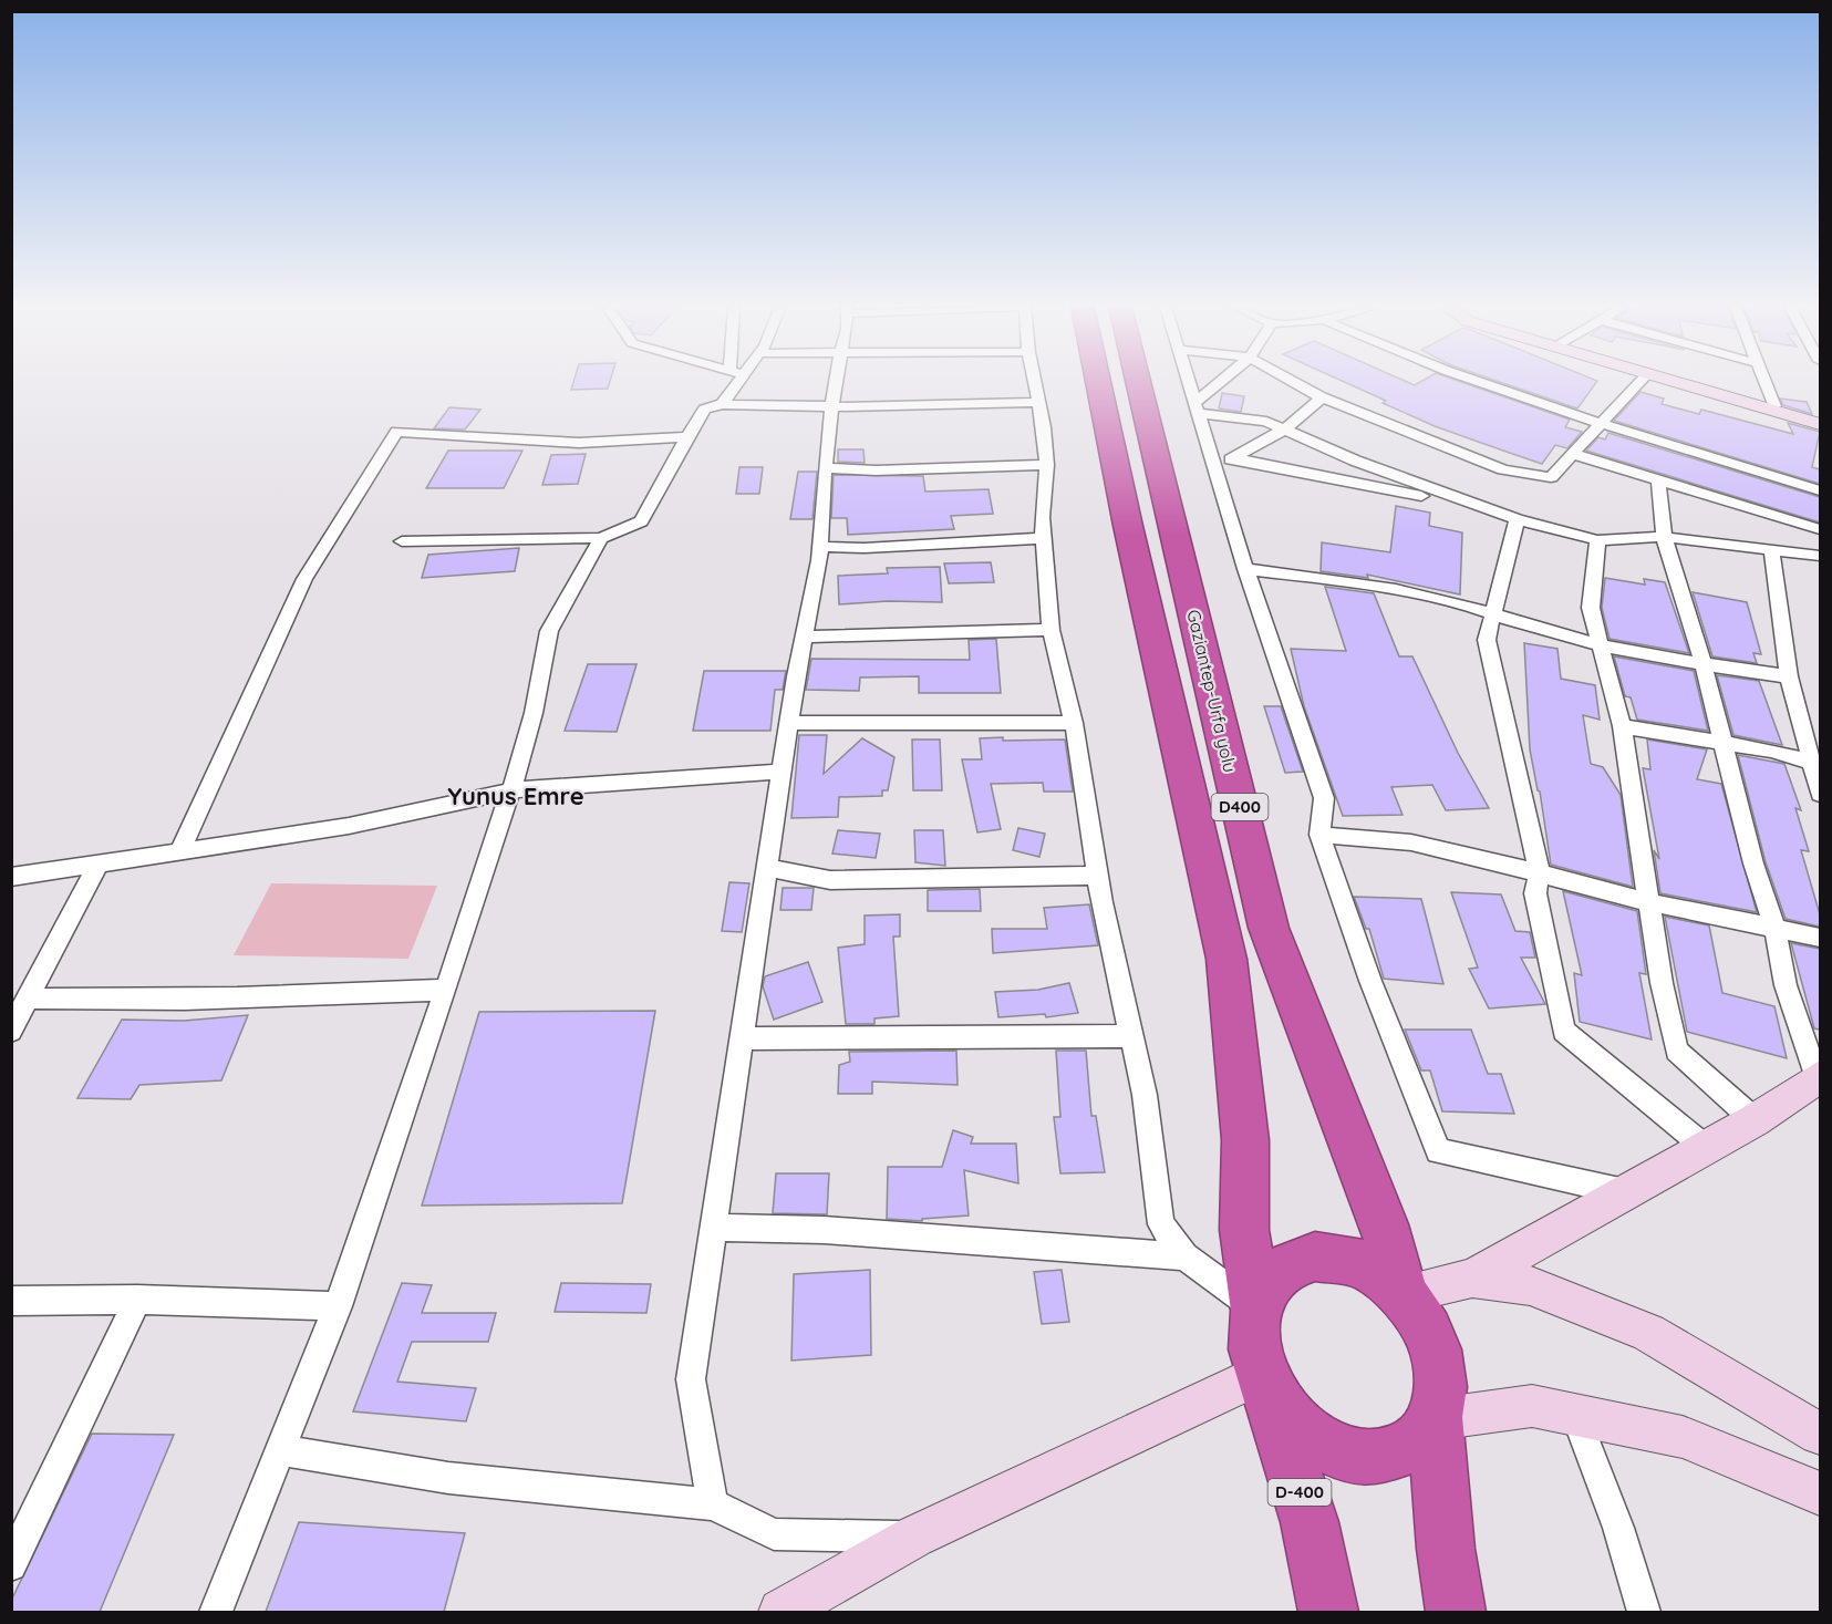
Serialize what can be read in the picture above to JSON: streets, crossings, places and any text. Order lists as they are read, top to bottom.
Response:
{
  "streets": {
    "highway": ["Gaziantep-Urfa yolu", "D400", "D-400"]
  },
  "crossings": [
    ["Gaziantep-Urfa yolu", "D400"],
    ["Gaziantep-Urfa yolu", "D-400"],
    ["D400", "D-400"]
  ],
  "districts": ["Yunus Emre"]
}
